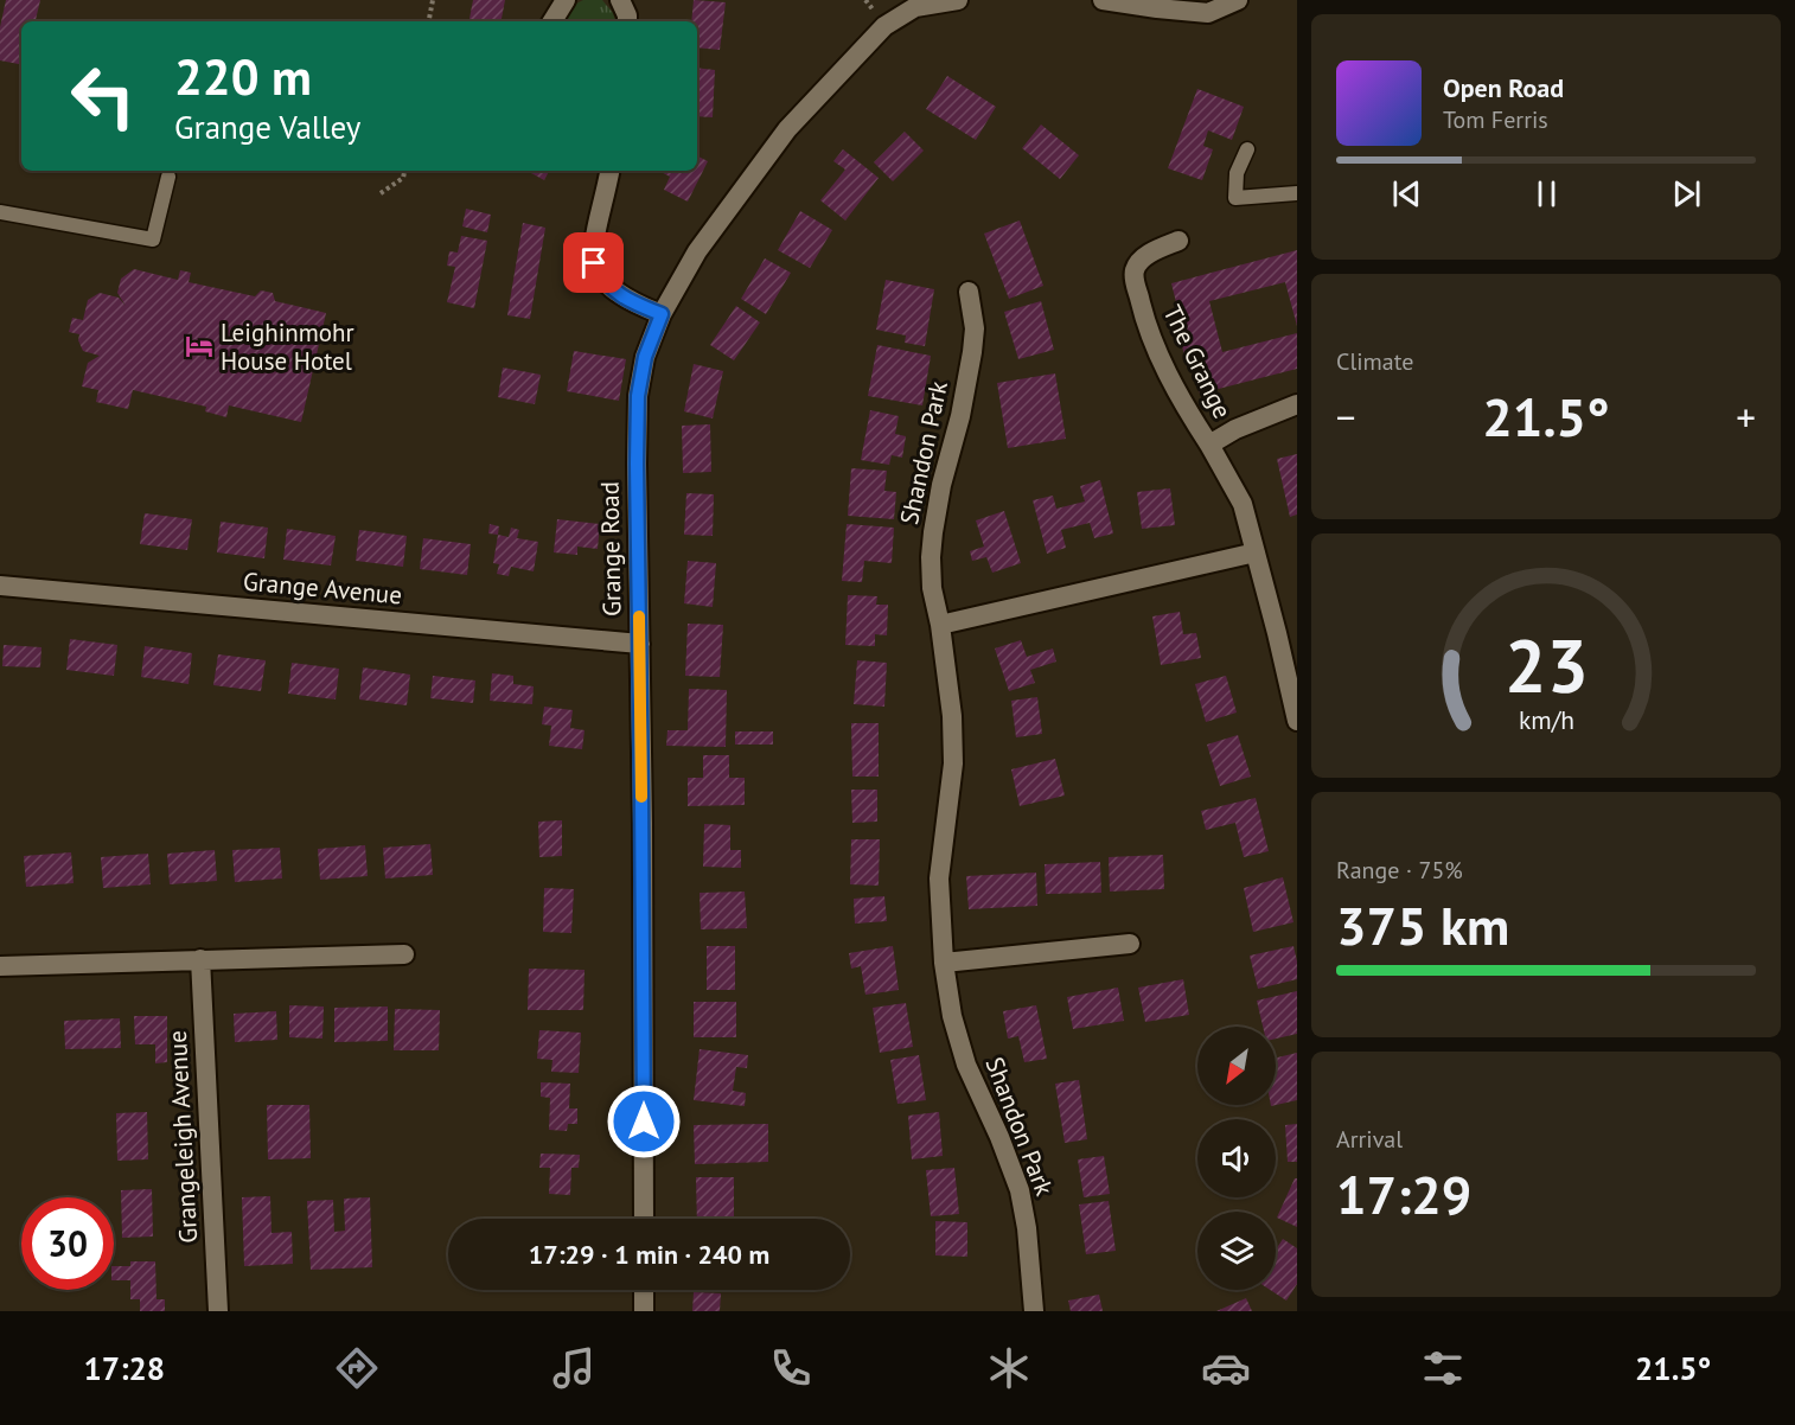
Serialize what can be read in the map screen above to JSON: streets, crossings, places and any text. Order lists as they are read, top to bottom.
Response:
{
  "streets": {
    "street": [
      "The Grange",
      "Shandon Park",
      "Grange Road",
      "Grange Avenue",
      "Grangeleigh Avenue"
    ]
  },
  "crossings": [
    ["Grange Road", "Grange Avenue"]
  ],
  "places": {
    "hotel": ["Leighinmohr House Hotel"]
  },
  "north": "bottom left",
  "page": {
    "turn": ["220 m", "Grange Valley"],
    "song": ["Open Road", "Tom Ferris"],
    "tile": [
      "Climate",
      ["Range · 75%", "375 km"],
      ["Arrival", "17:29"]
    ],
    "heat": ["−", "21.5°", "+"],
    "limit": "30",
    "trip": "17:29 · 1 min · 240 m",
    "tabs": ["17:28", "21.5°"],
    "gauge": ["23", "km/h"]
  }
}
